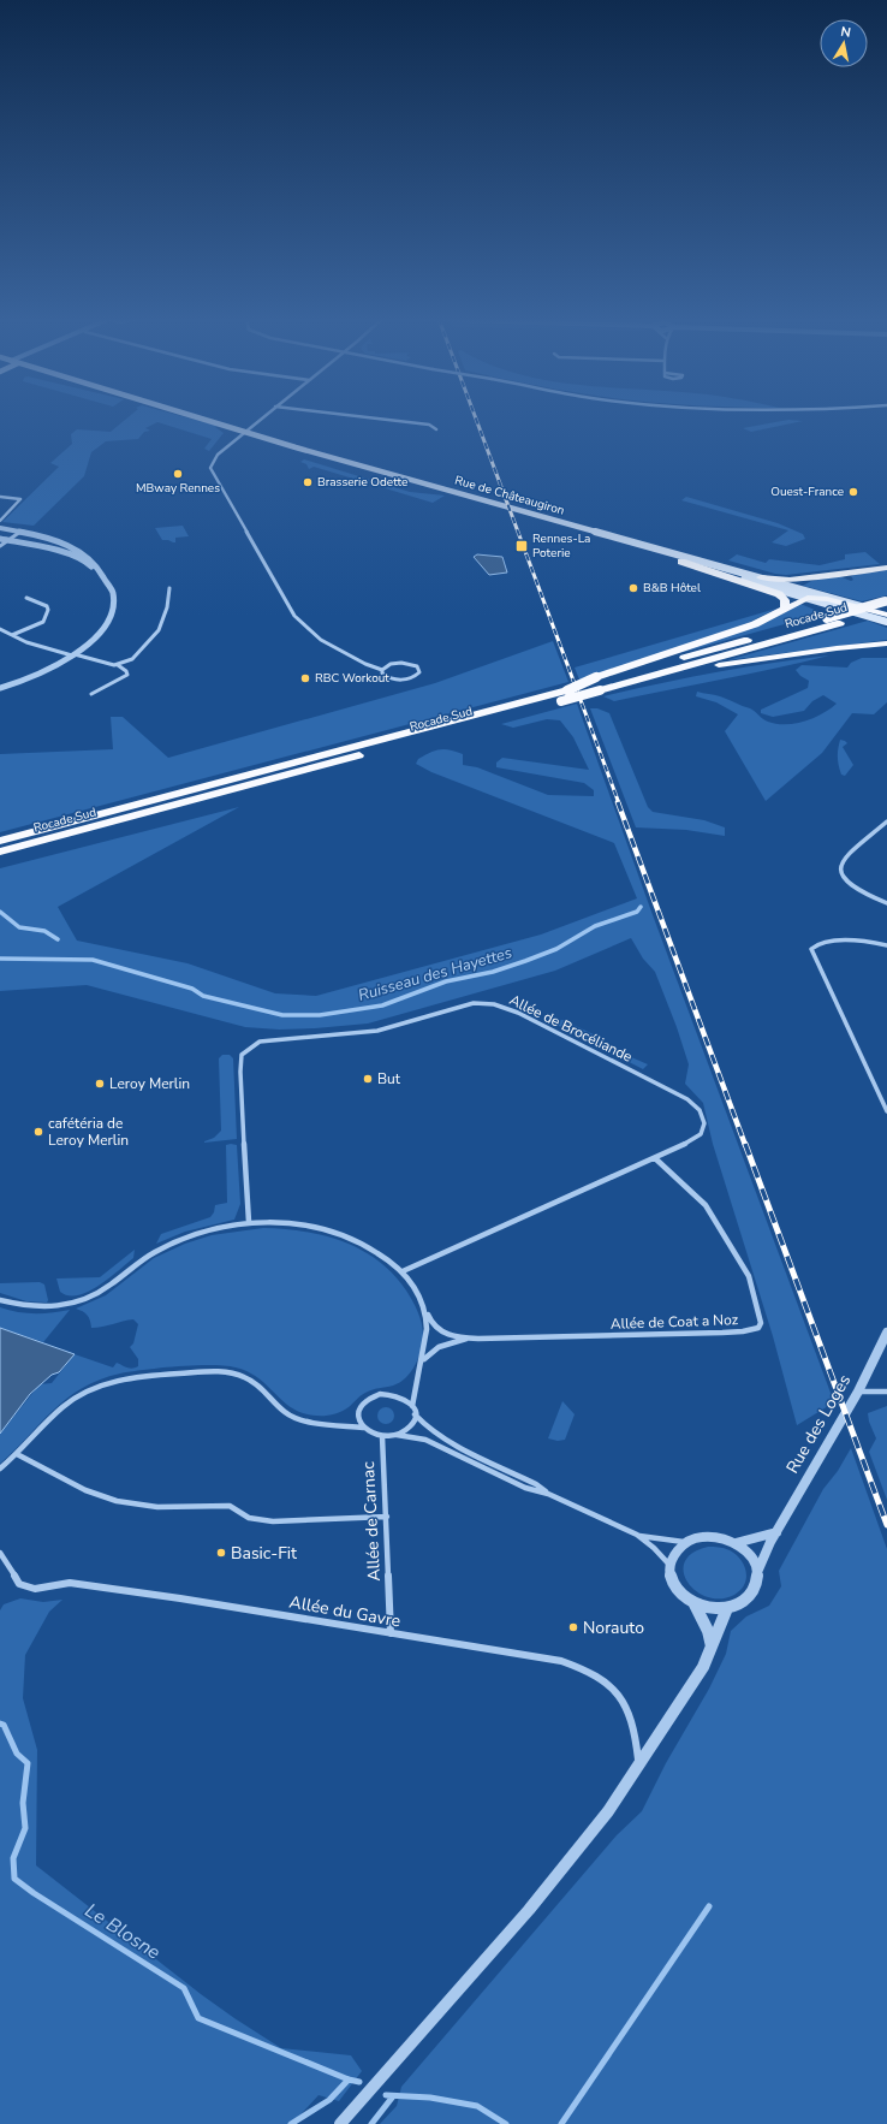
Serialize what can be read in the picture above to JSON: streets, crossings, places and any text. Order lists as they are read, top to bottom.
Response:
{
  "streets": {
    "highway": ["Rocade Sud"],
    "main road": ["Rue de Châteaugiron"],
    "street": [
      "Allée de Brocéliande",
      "Allée de Coat a Noz",
      "Rue des Loges",
      "Allée de Carnac",
      "Allée du Gavre"
    ]
  },
  "crossings": [
    ["Allée de Brocéliande", "Allée de Coat a Noz"],
    ["Allée de Carnac", "Allée du Gavre"]
  ],
  "water": ["Ruisseau des Hayettes", "Le Blosne"],
  "places": {
    "other": [
      "MBway Rennes",
      "Brasserie Odette",
      "Ouest-France",
      "B&B Hôtel",
      "RBC Workout",
      "But",
      "Leroy Merlin",
      "cafétéria de Leroy Merlin",
      "Basic-Fit",
      "Norauto"
    ],
    "transit": ["Rennes-La Poterie"]
  },
  "north": "top"
}
